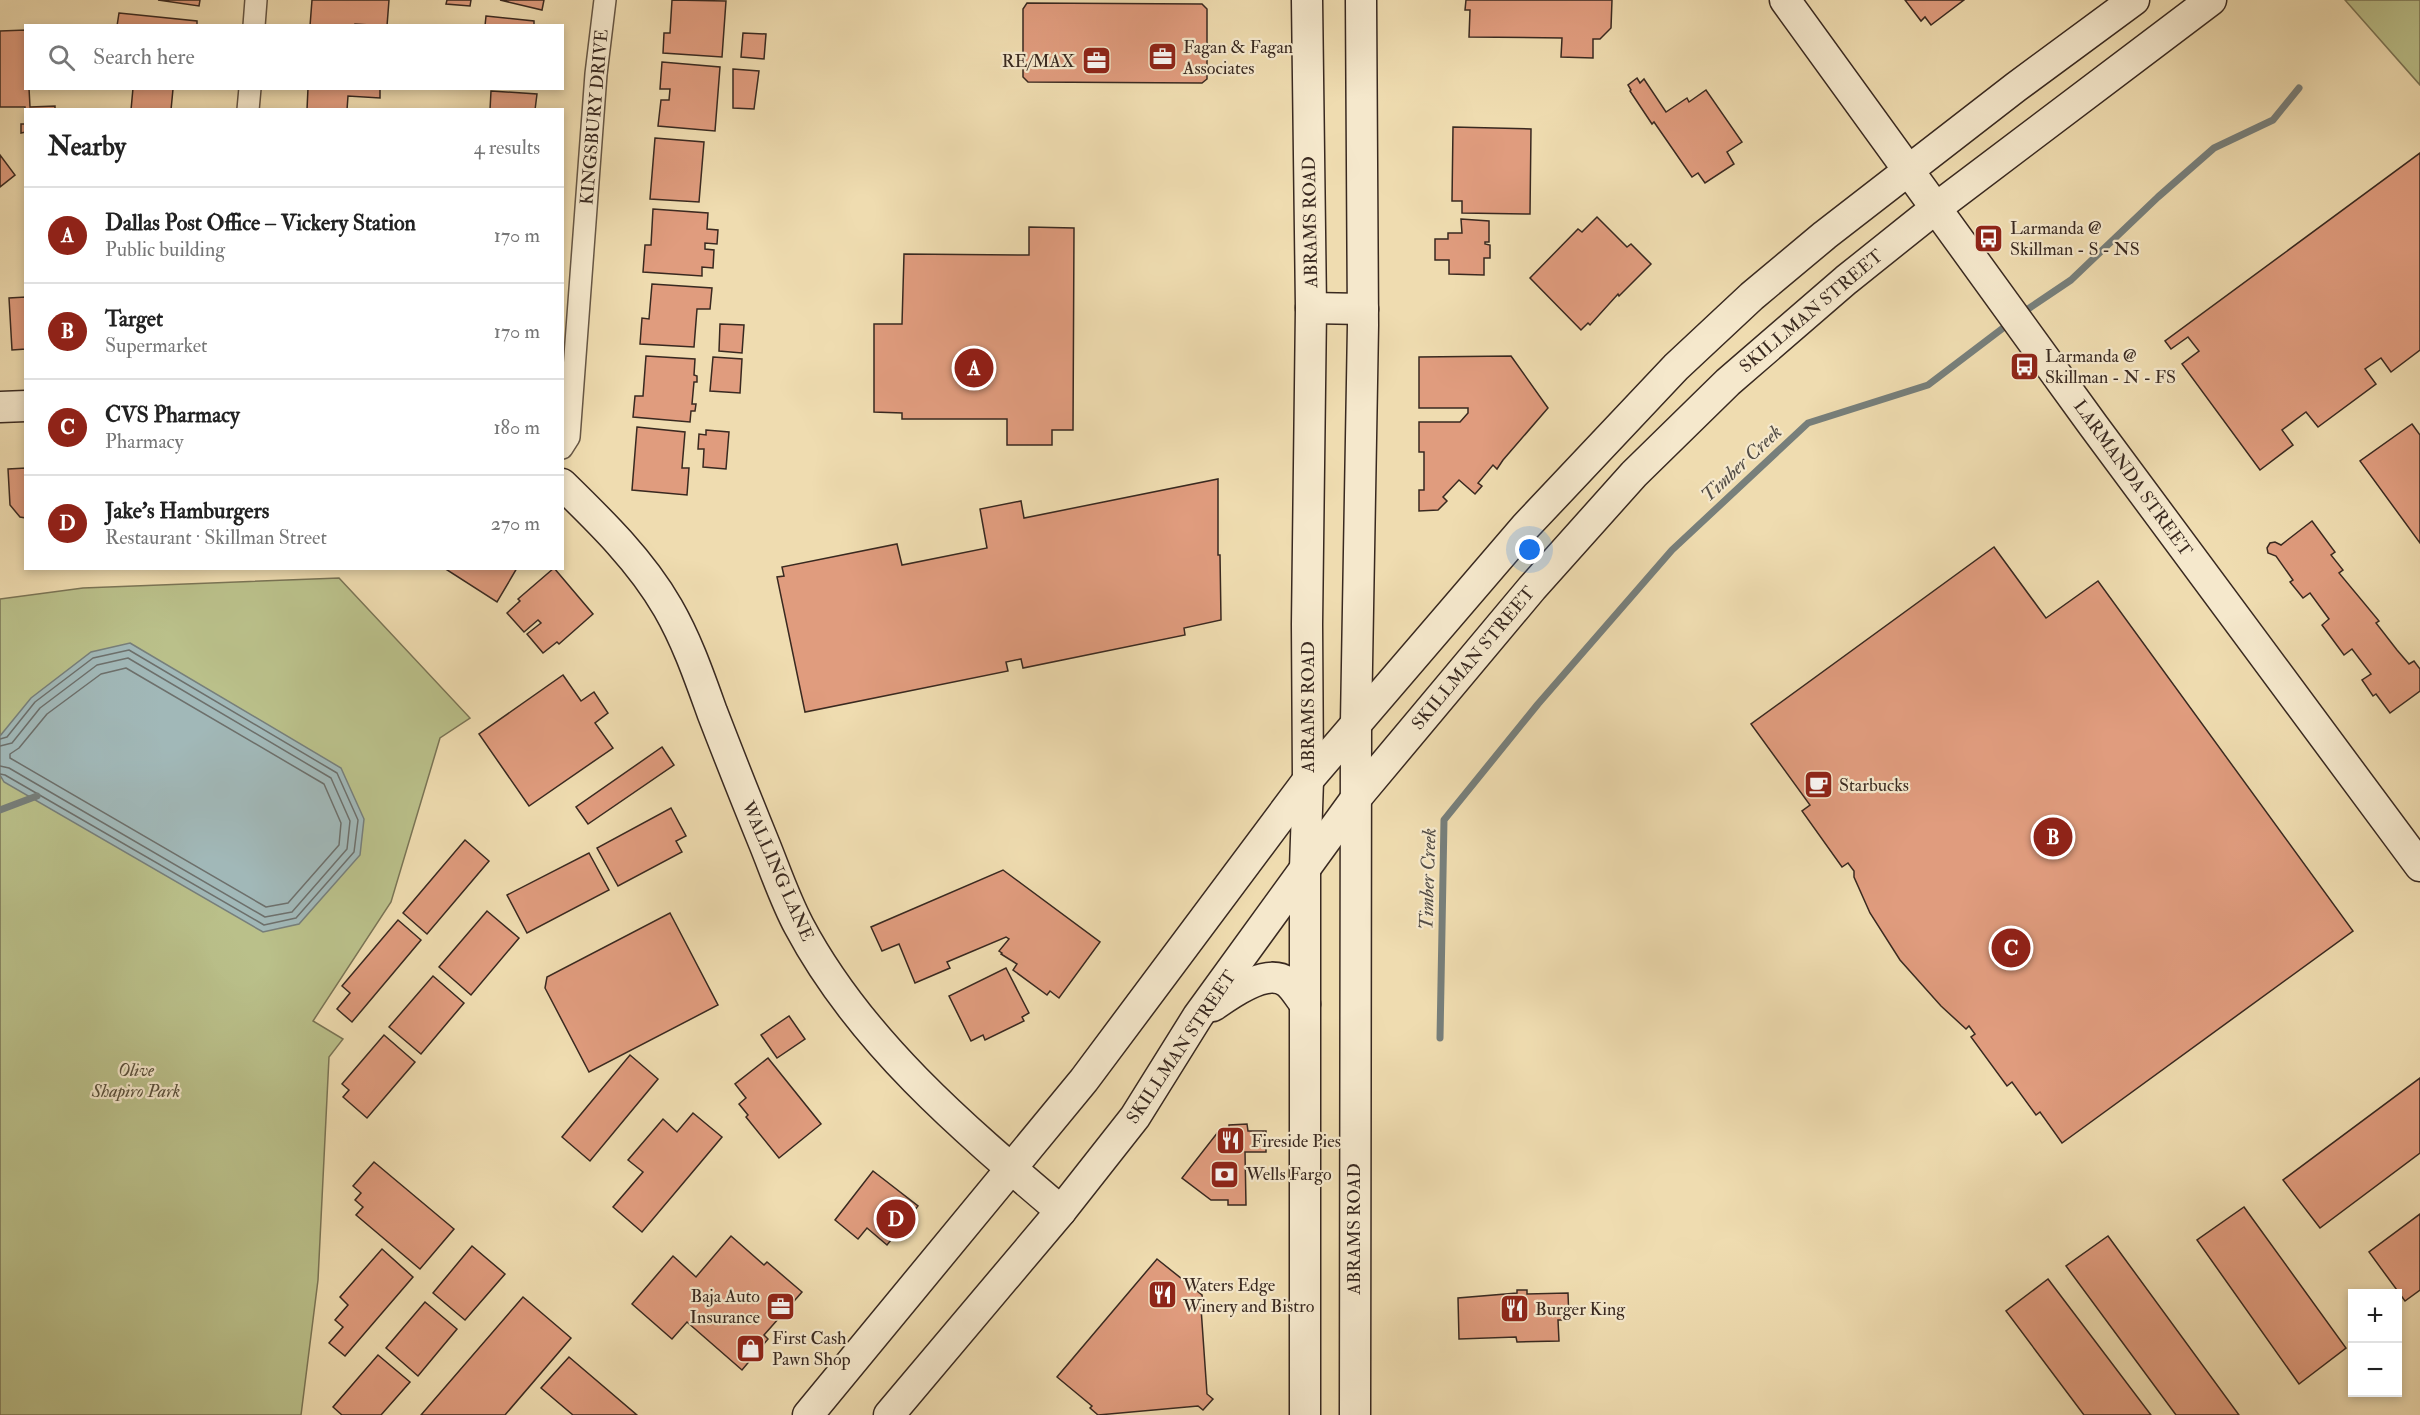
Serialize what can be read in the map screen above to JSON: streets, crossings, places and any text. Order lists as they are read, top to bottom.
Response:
{
  "streets": {
    "main road": [
      "ABRAMS ROAD",
      "SKILLMAN STREET",
      "LARMANDA STREET",
      "WALLING LANE"
    ],
    "street": ["KINGSBURY DRIVE"]
  },
  "crossings": [
    ["ABRAMS ROAD", "SKILLMAN STREET"],
    ["SKILLMAN STREET", "LARMANDA STREET"],
    ["SKILLMAN STREET", "WALLING LANE"]
  ],
  "water": ["Timber Creek"],
  "parks": ["Olive Shapiro Park"],
  "places": {
    "office": ["Fagan & Fagan Associates", "RE/MAX", "Baja Auto Insurance"],
    "bus stop": ["Larmanda @ Skillman - S - NS", "Larmanda @ Skillman - N - FS"],
    "cafe": ["Starbucks"],
    "restaurant": ["Fireside Pies", "Waters Edge Winery and Bistro", "Burger King"],
    "bank": ["Wells Fargo"],
    "shop": ["First Cash Pawn Shop"]
  },
  "page": {
    "search": "Search here",
    "heading": ["Nearby", "4 results"],
    "list": [
      {
        "mark": "A",
        "name": "Dallas Post Office – Vickery Station",
        "note": "Public building",
        "value": "170 m"
      },
      {
        "mark": "B",
        "name": "Target",
        "note": "Supermarket",
        "value": "170 m"
      },
      {
        "mark": "C",
        "name": "CVS Pharmacy",
        "note": "Pharmacy",
        "value": "180 m"
      },
      {
        "mark": "D",
        "name": "Jake's Hamburgers",
        "note": "Restaurant · Skillman Street",
        "value": "270 m"
      }
    ],
    "pins": [
      "A",
      "B",
      "C",
      "D"
    ],
    "map_buttons": ["+", "−"]
  }
}
